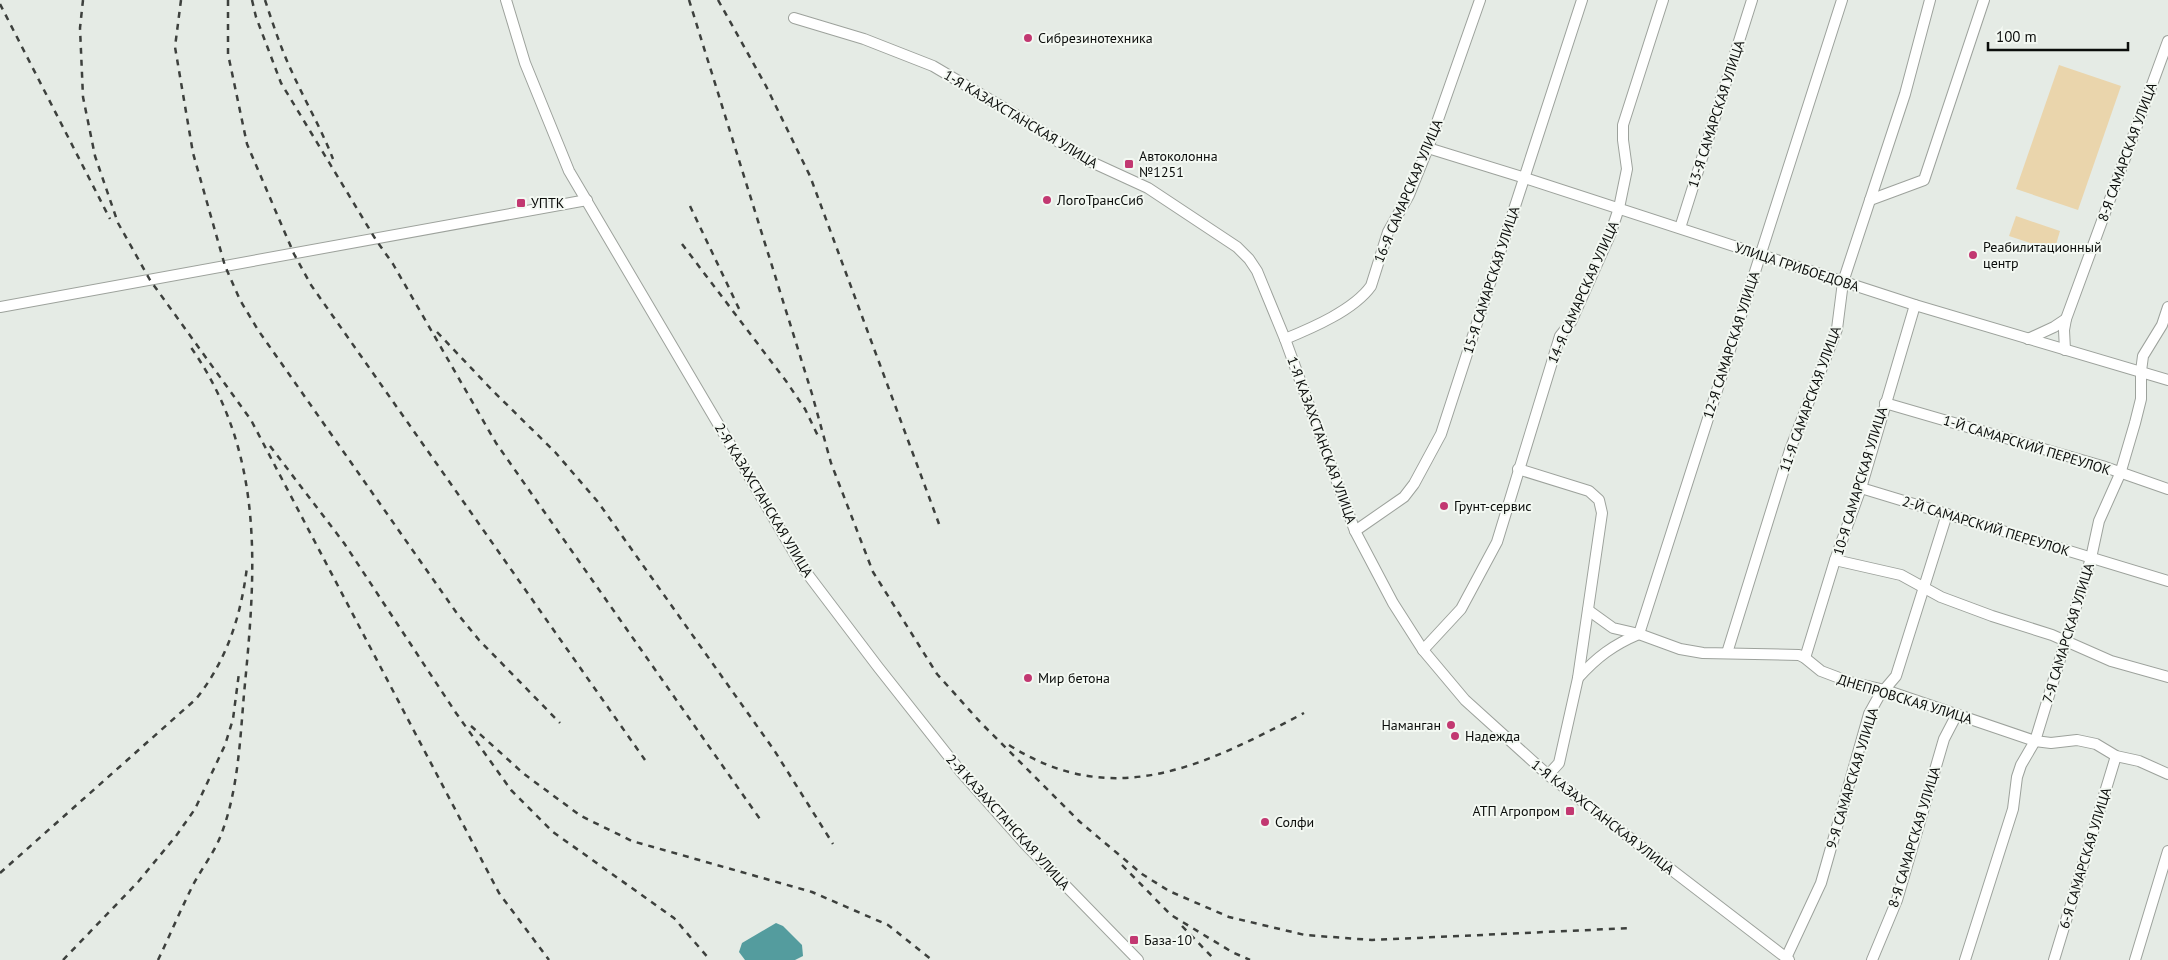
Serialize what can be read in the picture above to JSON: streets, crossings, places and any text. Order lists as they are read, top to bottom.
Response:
{
  "streets": {
    "street": [
      "13-Я САМАРСКАЯ УЛИЦА",
      "1-Я КАЗАХСТАНСКАЯ УЛИЦА",
      "8-Я САМАРСКАЯ УЛИЦА",
      "16-Я САМАРСКАЯ УЛИЦА",
      "УЛИЦА ГРИБОЕДОВА",
      "15-Я САМАРСКАЯ УЛИЦА",
      "14-Я САМАРСКАЯ УЛИЦА",
      "12-Я САМАРСКАЯ УЛИЦА",
      "11-Я САМАРСКАЯ УЛИЦА",
      "1-Й САМАРСКИЙ ПЕРЕУЛОК",
      "10-Я САМАРСКАЯ УЛИЦА",
      "2-Я КАЗАХСТАНСКАЯ УЛИЦА",
      "2-Й САМАРСКИЙ ПЕРЕУЛОК",
      "7-Я САМАРСКАЯ УЛИЦА",
      "ДНЕПРОВСКАЯ УЛИЦА",
      "9-Я САМАРСКАЯ УЛИЦА",
      "6-Я САМАРСКАЯ УЛИЦА"
    ]
  },
  "crossings": [
    ["13-Я САМАРСКАЯ УЛИЦА", "УЛИЦА ГРИБОЕДОВА"],
    ["1-Я КАЗАХСТАНСКАЯ УЛИЦА", "16-Я САМАРСКАЯ УЛИЦА"],
    ["1-Я КАЗАХСТАНСКАЯ УЛИЦА", "15-Я САМАРСКАЯ УЛИЦА"],
    ["1-Я КАЗАХСТАНСКАЯ УЛИЦА", "14-Я САМАРСКАЯ УЛИЦА"],
    ["1-Я КАЗАХСТАНСКАЯ УЛИЦА", "9-Я САМАРСКАЯ УЛИЦА"],
    ["8-Я САМАРСКАЯ УЛИЦА", "УЛИЦА ГРИБОЕДОВА"],
    ["8-Я САМАРСКАЯ УЛИЦА", "ДНЕПРОВСКАЯ УЛИЦА"],
    ["16-Я САМАРСКАЯ УЛИЦА", "УЛИЦА ГРИБОЕДОВА"],
    ["УЛИЦА ГРИБОЕДОВА", "15-Я САМАРСКАЯ УЛИЦА"],
    ["УЛИЦА ГРИБОЕДОВА", "14-Я САМАРСКАЯ УЛИЦА"],
    ["УЛИЦА ГРИБОЕДОВА", "12-Я САМАРСКАЯ УЛИЦА"],
    ["УЛИЦА ГРИБОЕДОВА", "11-Я САМАРСКАЯ УЛИЦА"],
    ["УЛИЦА ГРИБОЕДОВА", "10-Я САМАРСКАЯ УЛИЦА"],
    ["УЛИЦА ГРИБОЕДОВА", "7-Я САМАРСКАЯ УЛИЦА"],
    ["12-Я САМАРСКАЯ УЛИЦА", "ДНЕПРОВСКАЯ УЛИЦА"],
    ["11-Я САМАРСКАЯ УЛИЦА", "ДНЕПРОВСКАЯ УЛИЦА"],
    ["1-Й САМАРСКИЙ ПЕРЕУЛОК", "10-Я САМАРСКАЯ УЛИЦА"],
    ["1-Й САМАРСКИЙ ПЕРЕУЛОК", "7-Я САМАРСКАЯ УЛИЦА"],
    ["10-Я САМАРСКАЯ УЛИЦА", "2-Й САМАРСКИЙ ПЕРЕУЛОК"],
    ["10-Я САМАРСКАЯ УЛИЦА", "ДНЕПРОВСКАЯ УЛИЦА"],
    ["2-Й САМАРСКИЙ ПЕРЕУЛОК", "7-Я САМАРСКАЯ УЛИЦА"],
    ["2-Й САМАРСКИЙ ПЕРЕУЛОК", "9-Я САМАРСКАЯ УЛИЦА"],
    ["7-Я САМАРСКАЯ УЛИЦА", "ДНЕПРОВСКАЯ УЛИЦА"],
    ["ДНЕПРОВСКАЯ УЛИЦА", "9-Я САМАРСКАЯ УЛИЦА"],
    ["ДНЕПРОВСКАЯ УЛИЦА", "6-Я САМАРСКАЯ УЛИЦА"]
  ],
  "places": {
    "other": [
      "Сибрезинотехника",
      "ЛогоТрансСиб",
      "Реабилитационный центр",
      "Грунт-сервис",
      "Мир бетона",
      "Наманган",
      "Надежда",
      "Солфи"
    ],
    "transit": [
      "Автоколонна №1251",
      "УПТК",
      "АТП Агропром",
      "База-10"
    ]
  },
  "scale_bar": "100 m"
}
